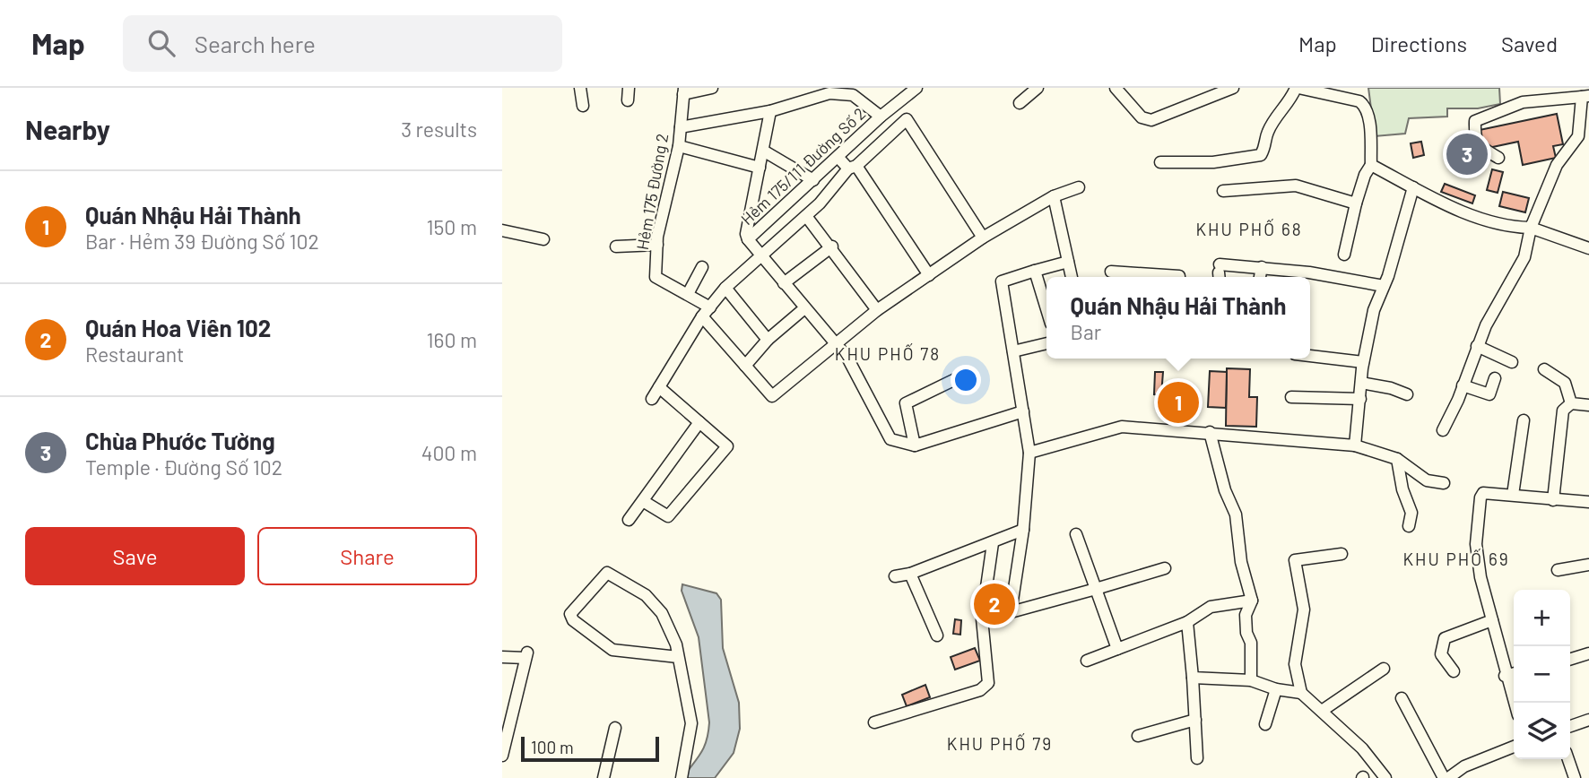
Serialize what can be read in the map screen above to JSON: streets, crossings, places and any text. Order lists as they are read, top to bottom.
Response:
{
  "streets": {
    "street": ["Hẻm 175/111 Đường Số 2", "Hẻm 175 Đường 2"]
  },
  "districts": [
    "KHU PHỐ 68",
    "KHU PHỐ 78",
    "KHU PHỐ 69",
    "KHU PHỐ 79"
  ],
  "scale_bar": "100 m",
  "page": {
    "header": "Map",
    "search": "Search here",
    "nav": ["Map", "Directions", "Saved"],
    "heading": ["Nearby", "3 results"],
    "pins": ["3", "1", "2"],
    "list": [
      {
        "mark": "1",
        "name": "Quán Nhậu Hải Thành",
        "note": "Bar · Hẻm 39 Đường Số 102",
        "value": "150 m"
      },
      {
        "mark": "2",
        "name": "Quán Hoa Viên 102",
        "note": "Restaurant",
        "value": "160 m"
      },
      {
        "mark": "3",
        "name": "Chùa Phước Tường",
        "note": "Temple · Đường Số 102",
        "value": "400 m"
      }
    ],
    "popup": ["Quán Nhậu Hải Thành", "Bar"],
    "buttons": ["Save", "Share"],
    "map_buttons": ["+", "−"],
    "scale": "100 m"
  }
}
